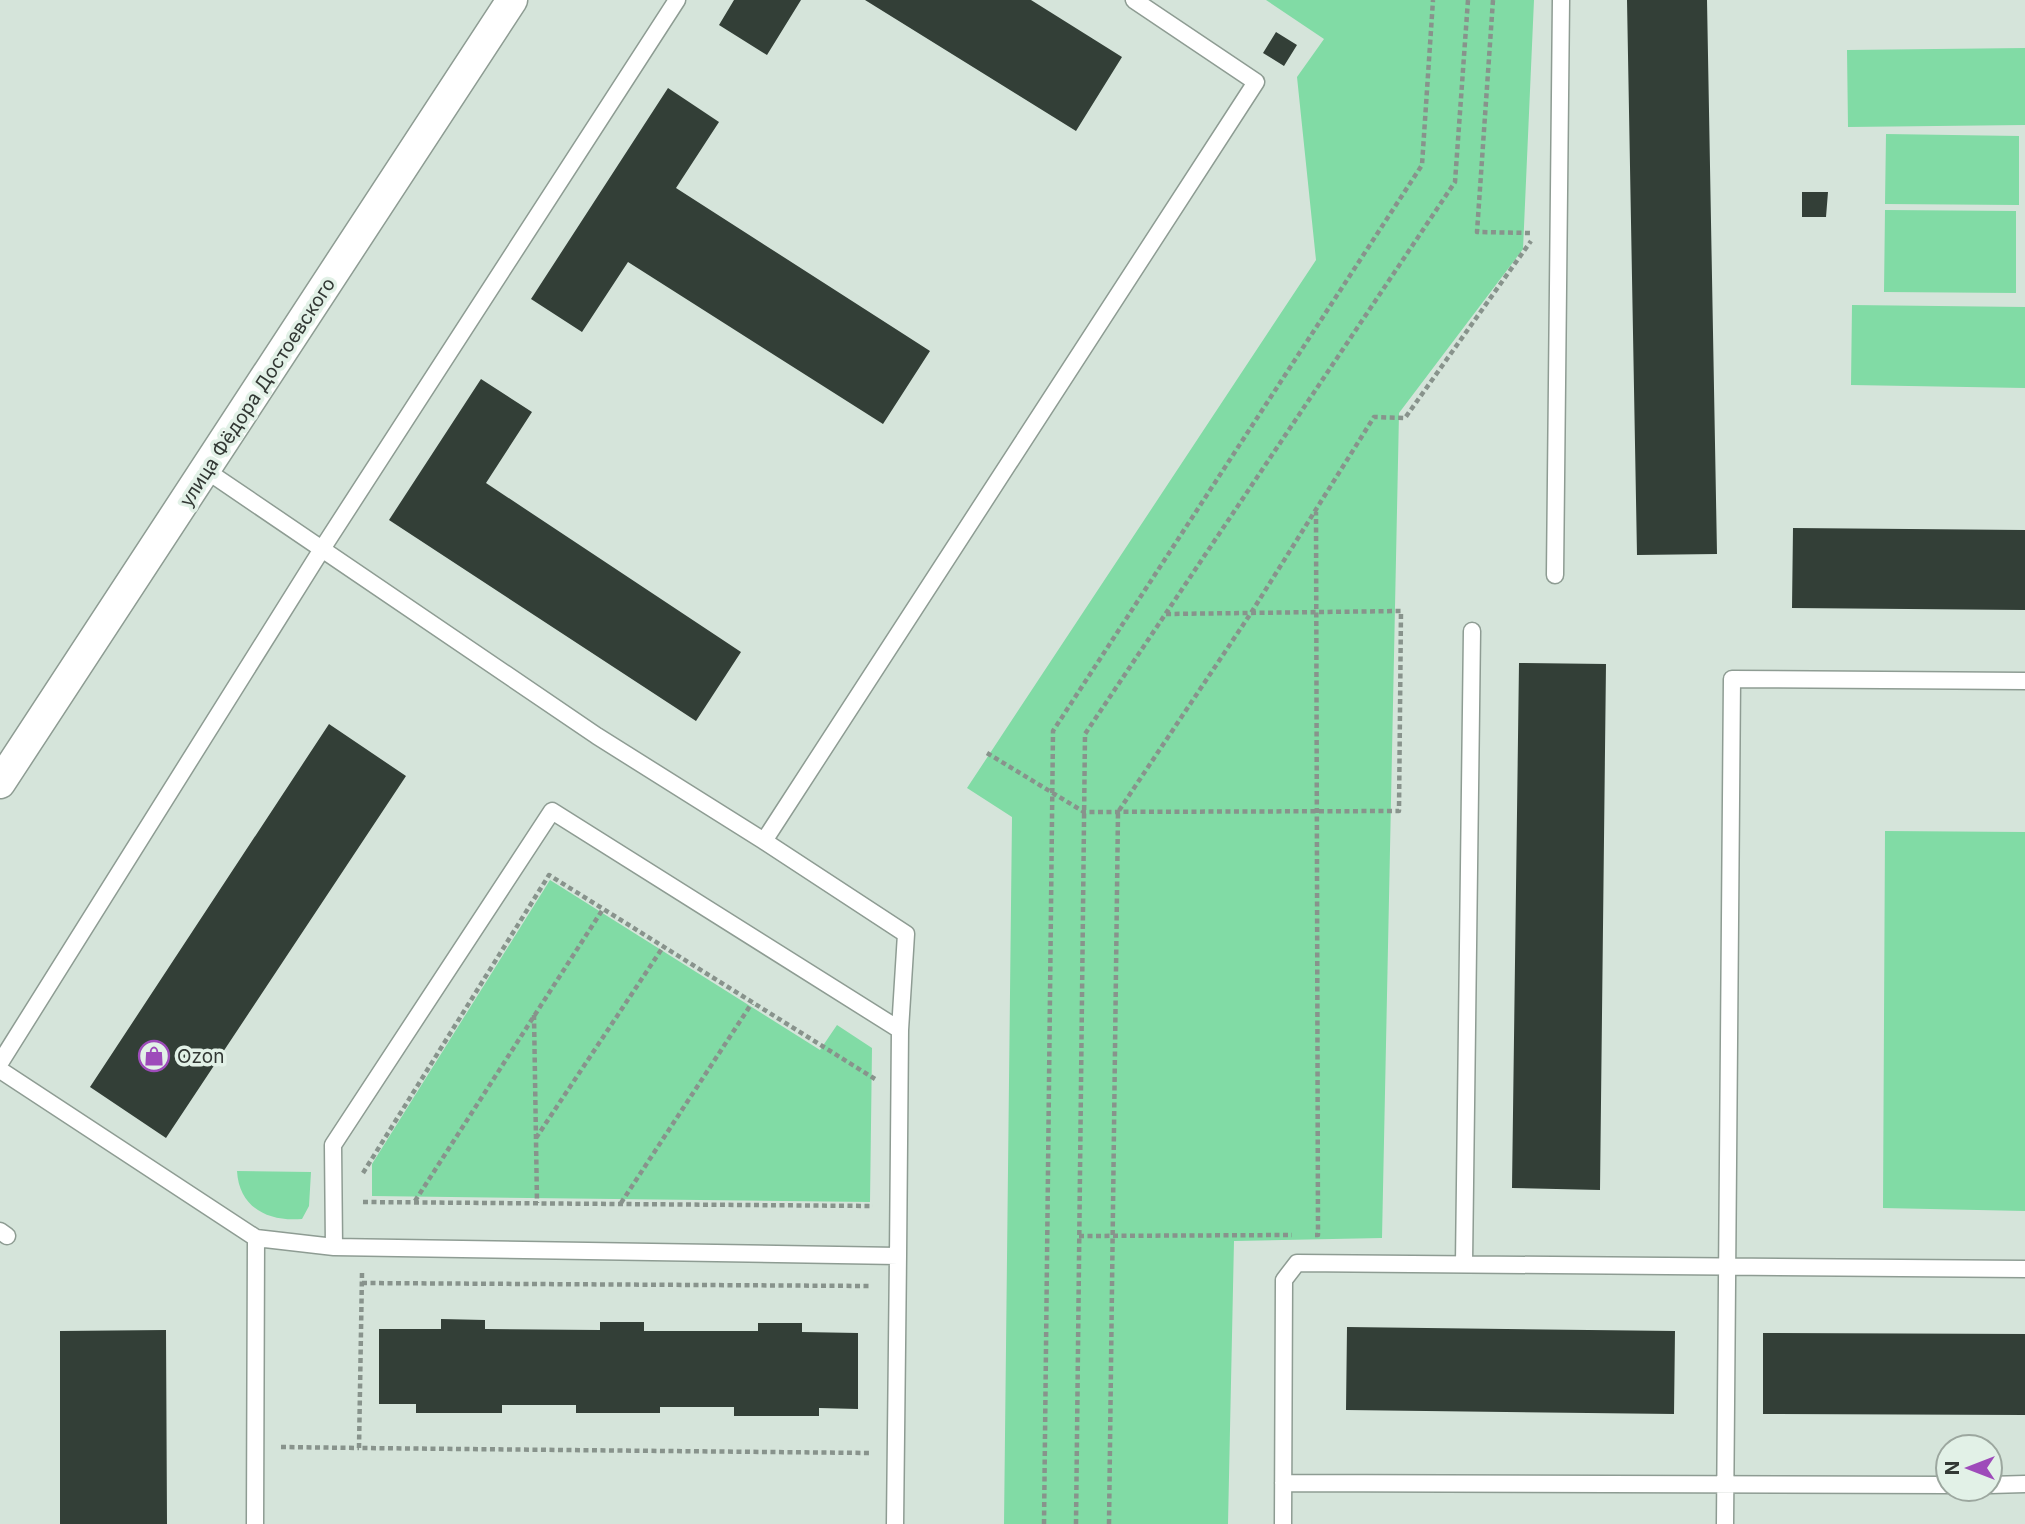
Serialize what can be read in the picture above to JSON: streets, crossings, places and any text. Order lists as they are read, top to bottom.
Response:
{
  "streets": {
    "street": ["улица Фёдора Достоевского"]
  },
  "places": {
    "shop": ["Ozon"]
  },
  "north": "left"
}
